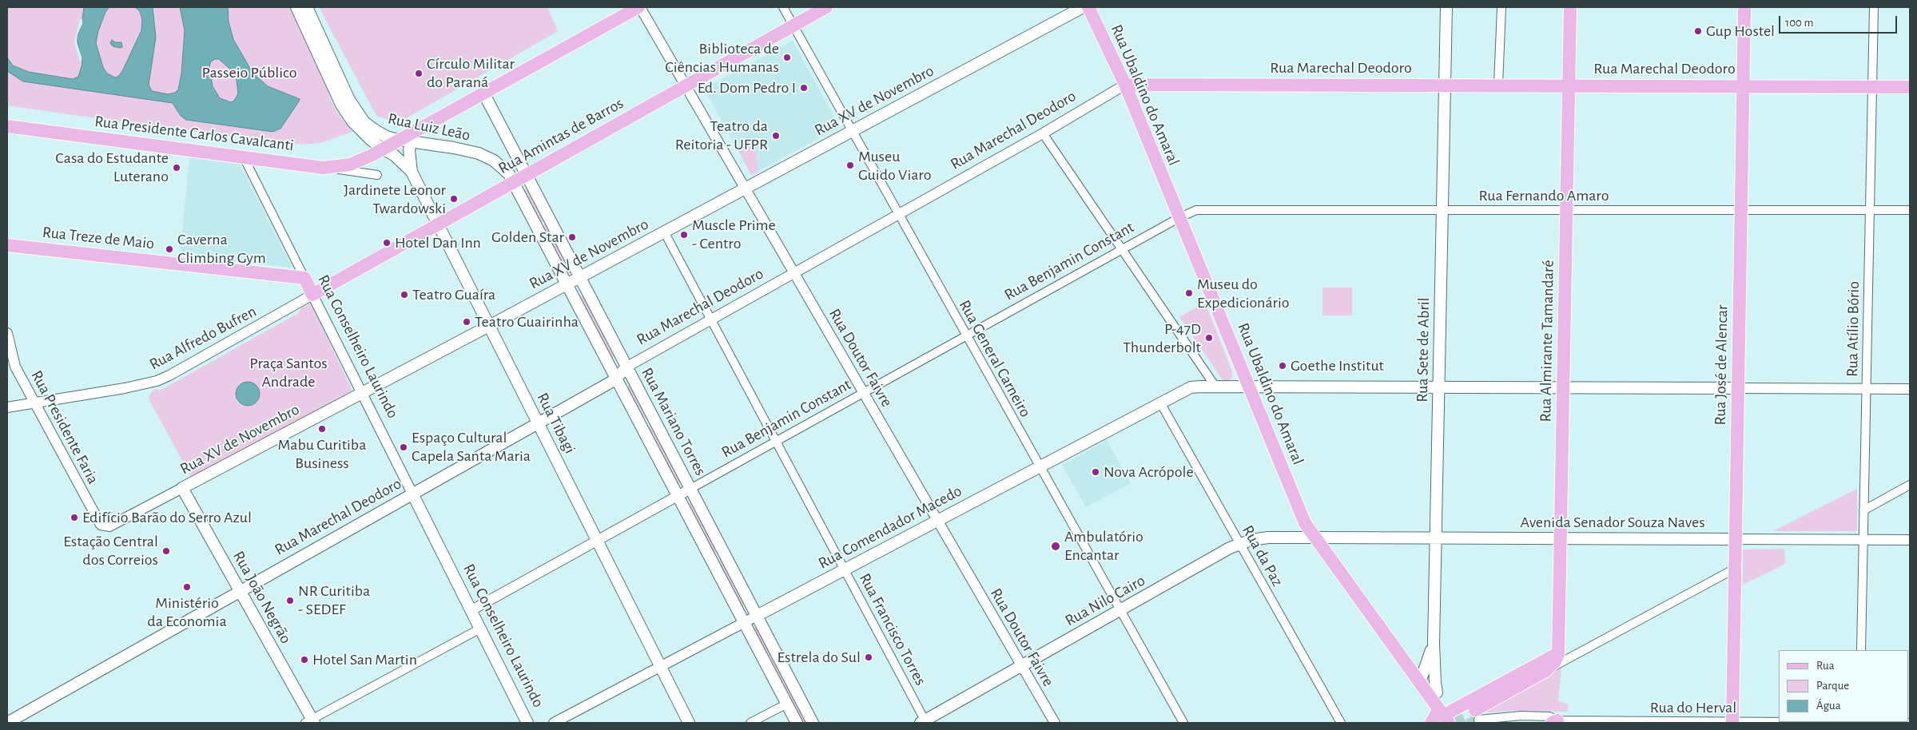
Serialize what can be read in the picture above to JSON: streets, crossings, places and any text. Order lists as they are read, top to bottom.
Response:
{
  "streets": {
    "main road": [
      "Rua Marechal Deodoro",
      "Rua Ubaldino do Amaral",
      "Rua XV de Novembro",
      "Rua Luiz Leão",
      "Rua Presidente Carlos Cavalcanti",
      "Rua Amintas de Barros",
      "Rua Treze de Maio",
      "Rua Almirante Tamandaré",
      "Rua Conselheiro Laurindo",
      "Rua Sete de Abril",
      "Rua José de Alencar",
      "Rua Mariano Torres",
      "Rua Tibagi",
      "Avenida Senador Souza Naves",
      "Rua Comendador Macedo",
      "Rua João Negrão",
      "Rua Nilo Cairo"
    ],
    "street": [
      "Rua Fernando Amaro",
      "Rua Benjamin Constant",
      "Rua Atílio Bório",
      "Rua Alfredo Bufren",
      "Rua Doutor Faivre",
      "Rua General Carneiro",
      "Rua Presidente Faria",
      "Rua da Paz",
      "Rua Francisco Torres",
      "Rua do Herval"
    ]
  },
  "crossings": [
    ["Rua Marechal Deodoro", "Rua Ubaldino do Amaral"],
    ["Rua Marechal Deodoro", "Rua Atílio Bório"],
    ["Rua Marechal Deodoro", "Rua Almirante Tamandaré"],
    ["Rua Marechal Deodoro", "Rua Conselheiro Laurindo"],
    ["Rua Marechal Deodoro", "Rua Sete de Abril"],
    ["Rua Marechal Deodoro", "Rua Doutor Faivre"],
    ["Rua Marechal Deodoro", "Rua General Carneiro"],
    ["Rua Marechal Deodoro", "Rua José de Alencar"],
    ["Rua Marechal Deodoro", "Rua Mariano Torres"],
    ["Rua Marechal Deodoro", "Rua Tibagi"],
    ["Rua Marechal Deodoro", "Rua João Negrão"],
    ["Rua Marechal Deodoro", "Rua Francisco Torres"],
    ["Rua Ubaldino do Amaral", "Rua Fernando Amaro"],
    ["Rua Ubaldino do Amaral", "Rua Benjamin Constant"],
    ["Rua Ubaldino do Amaral", "Rua Sete de Abril"],
    ["Rua Ubaldino do Amaral", "Avenida Senador Souza Naves"],
    ["Rua Ubaldino do Amaral", "Rua Comendador Macedo"],
    ["Rua Ubaldino do Amaral", "Rua Nilo Cairo"],
    ["Rua XV de Novembro", "Rua Conselheiro Laurindo"],
    ["Rua XV de Novembro", "Rua Doutor Faivre"],
    ["Rua XV de Novembro", "Rua General Carneiro"],
    ["Rua XV de Novembro", "Rua Mariano Torres"],
    ["Rua XV de Novembro", "Rua Tibagi"],
    ["Rua XV de Novembro", "Rua Presidente Faria"],
    ["Rua XV de Novembro", "Rua João Negrão"],
    ["Rua XV de Novembro", "Rua Francisco Torres"],
    ["Rua Luiz Leão", "Rua Amintas de Barros"],
    ["Rua Luiz Leão", "Rua Mariano Torres"],
    ["Rua Luiz Leão", "Rua Tibagi"],
    ["Rua Presidente Carlos Cavalcanti", "Rua Conselheiro Laurindo"],
    ["Rua Amintas de Barros", "Rua Alfredo Bufren"],
    ["Rua Amintas de Barros", "Rua Conselheiro Laurindo"],
    ["Rua Amintas de Barros", "Rua Doutor Faivre"],
    ["Rua Amintas de Barros", "Rua General Carneiro"],
    ["Rua Amintas de Barros", "Rua Mariano Torres"],
    ["Rua Amintas de Barros", "Rua Tibagi"],
    ["Rua Fernando Amaro", "Rua Benjamin Constant"],
    ["Rua Fernando Amaro", "Rua Atílio Bório"],
    ["Rua Fernando Amaro", "Rua Almirante Tamandaré"],
    ["Rua Fernando Amaro", "Rua Sete de Abril"],
    ["Rua Fernando Amaro", "Rua José de Alencar"],
    ["Rua Treze de Maio", "Rua Conselheiro Laurindo"],
    ["Rua Benjamin Constant", "Rua Conselheiro Laurindo"],
    ["Rua Benjamin Constant", "Rua Doutor Faivre"],
    ["Rua Benjamin Constant", "Rua General Carneiro"],
    ["Rua Benjamin Constant", "Rua Mariano Torres"],
    ["Rua Benjamin Constant", "Rua Tibagi"],
    ["Rua Benjamin Constant", "Rua Francisco Torres"],
    ["Rua Atílio Bório", "Avenida Senador Souza Naves"],
    ["Rua Alfredo Bufren", "Rua Conselheiro Laurindo"],
    ["Rua Alfredo Bufren", "Rua Presidente Faria"],
    ["Rua Almirante Tamandaré", "Avenida Senador Souza Naves"],
    ["Rua Almirante Tamandaré", "Rua Comendador Macedo"],
    ["Rua Sete de Abril", "Avenida Senador Souza Naves"],
    ["Rua Sete de Abril", "Rua Comendador Macedo"],
    ["Rua Doutor Faivre", "Rua Comendador Macedo"],
    ["Rua Doutor Faivre", "Rua Nilo Cairo"],
    ["Rua General Carneiro", "Rua Comendador Macedo"],
    ["Rua General Carneiro", "Rua Nilo Cairo"],
    ["Rua José de Alencar", "Avenida Senador Souza Naves"],
    ["Rua José de Alencar", "Rua Comendador Macedo"],
    ["Rua José de Alencar", "Rua do Herval"],
    ["Rua Mariano Torres", "Rua Comendador Macedo"],
    ["Rua Tibagi", "Rua Comendador Macedo"],
    ["Avenida Senador Souza Naves", "Rua Nilo Cairo"],
    ["Rua Comendador Macedo", "Rua da Paz"],
    ["Rua Comendador Macedo", "Rua Francisco Torres"],
    ["Rua da Paz", "Rua Nilo Cairo"],
    ["Rua Nilo Cairo", "Rua Francisco Torres"]
  ],
  "parks": ["Passeio Público", "Praça Santos Andrade"],
  "places": [
    "Gup Hostel",
    "Biblioteca de Ciências Humanas",
    "Círculo Militar do Paraná",
    "Ed. Dom Pedro I",
    "Teatro da Reitoria - UFPR",
    "Museu Guido Viaro",
    "Casa do Estudante Luterano",
    "Jardinete Leonor Twardowski",
    "Muscle Prime - Centro",
    "Golden Star",
    "Hotel Dan Inn",
    "Caverna Climbing Gym",
    "Museu do Expedicionário",
    "Teatro Guaíra",
    "Teatro Guairinha",
    "P-47D Thunderbolt",
    "Goethe Institut",
    "Mabu Curitiba Business",
    "Espaço Cultural Capela Santa Maria",
    "Nova Acrópole",
    "Edifício Barão do Serro Azul",
    "Ambulatório Encantar",
    "Estação Central dos Correios",
    "Ministério da Economia",
    "NR Curitiba - SEDEF",
    "Estrela do Sul",
    "Hotel San Martin"
  ],
  "legend": ["Rua", "Parque", "Água"],
  "scale_bar": "100 m"
}
